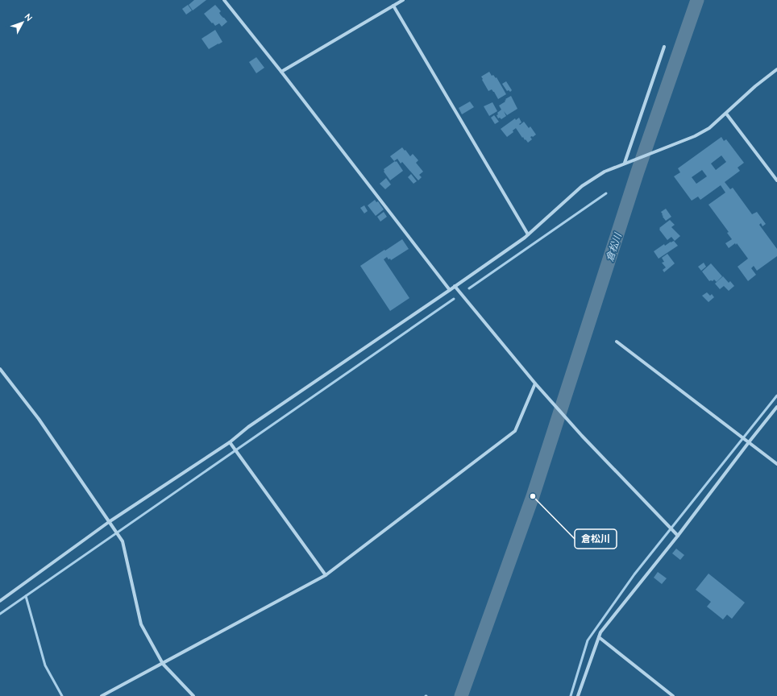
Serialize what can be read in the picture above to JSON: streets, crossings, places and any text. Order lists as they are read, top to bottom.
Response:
{
  "water": ["倉松川"],
  "places": ["倉松川"],
  "north": "top right"
}
